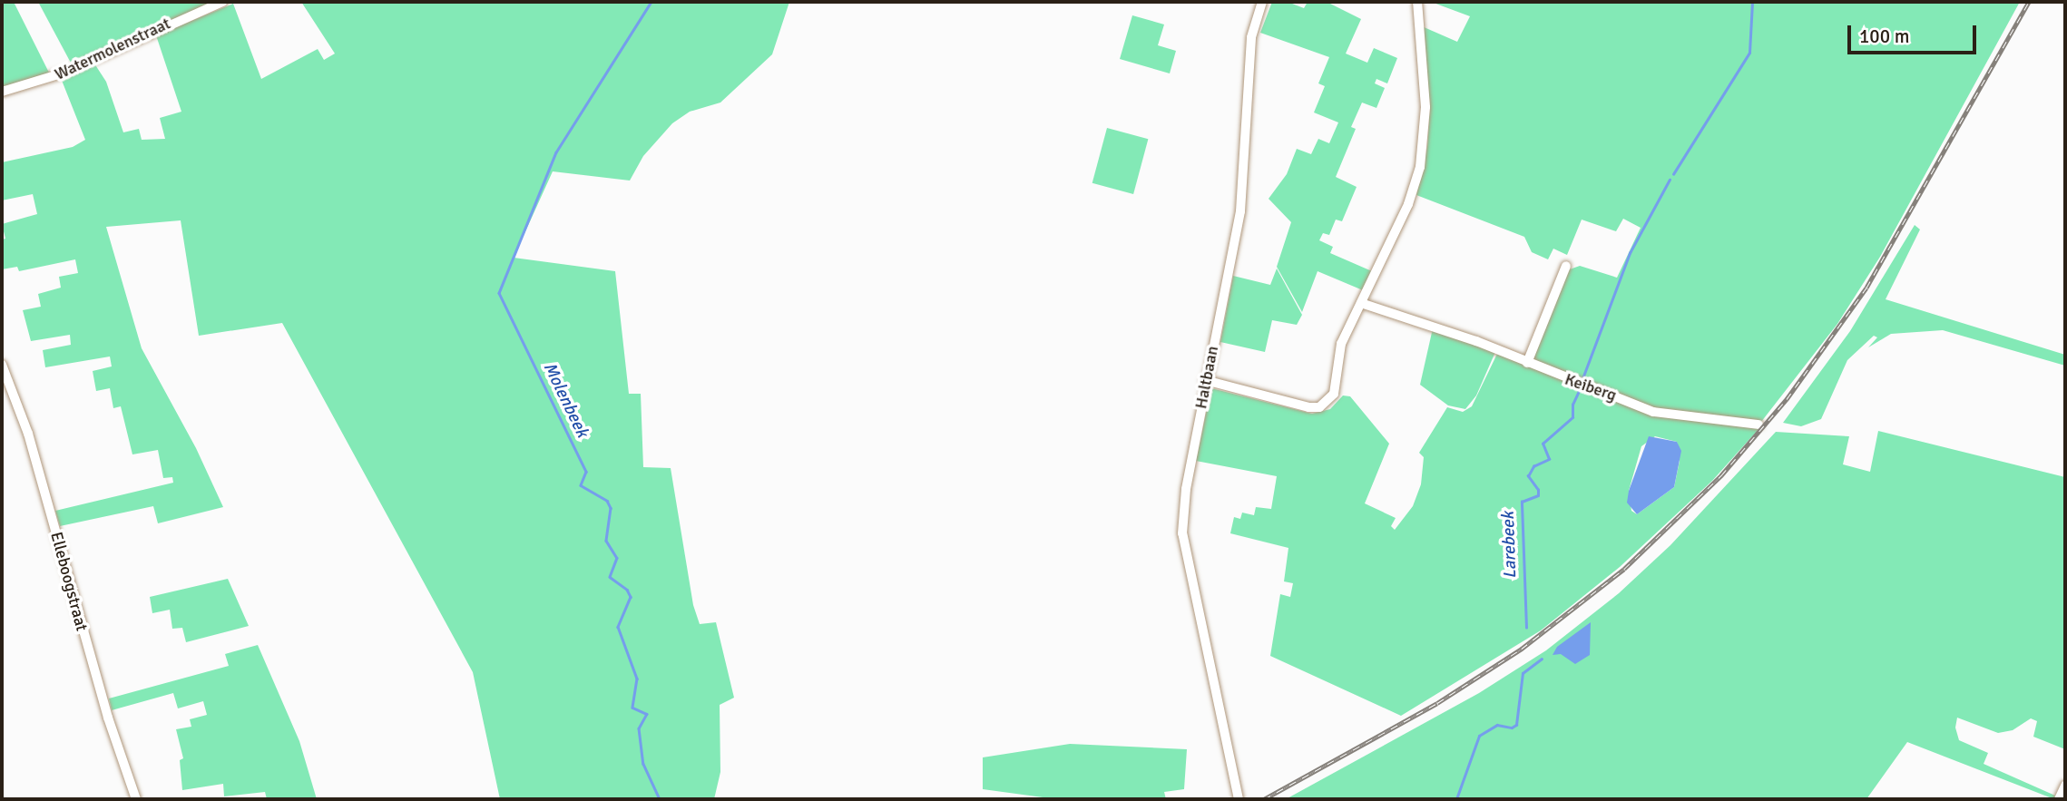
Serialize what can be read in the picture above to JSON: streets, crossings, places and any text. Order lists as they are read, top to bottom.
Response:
{
  "streets": {
    "street": [
      "Watermolenstraat",
      "Haltbaan",
      "Keiberg",
      "Elleboogstraat"
    ]
  },
  "water": ["Molenbeek", "Larebeek"],
  "scale_bar": "100 m"
}
